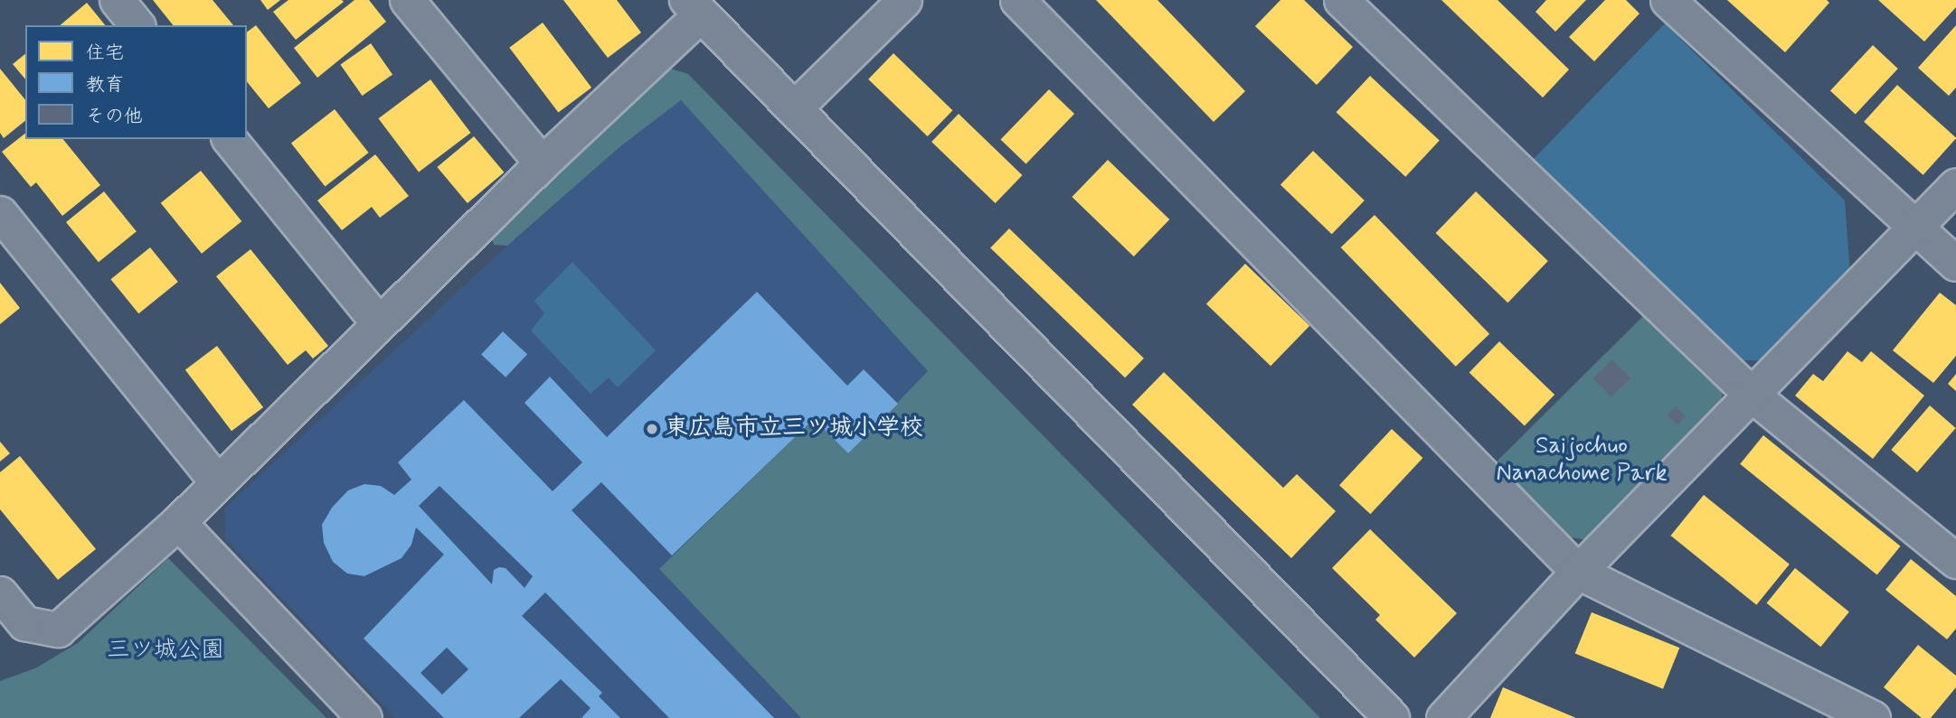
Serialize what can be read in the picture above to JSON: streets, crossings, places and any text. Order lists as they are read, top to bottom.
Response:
{
  "parks": ["Saijochuo Nanachome Park", "三ツ城公園"],
  "places": ["東広島市立三ツ城小学校"],
  "legend": ["住宅", "教育", "その他"]
}
